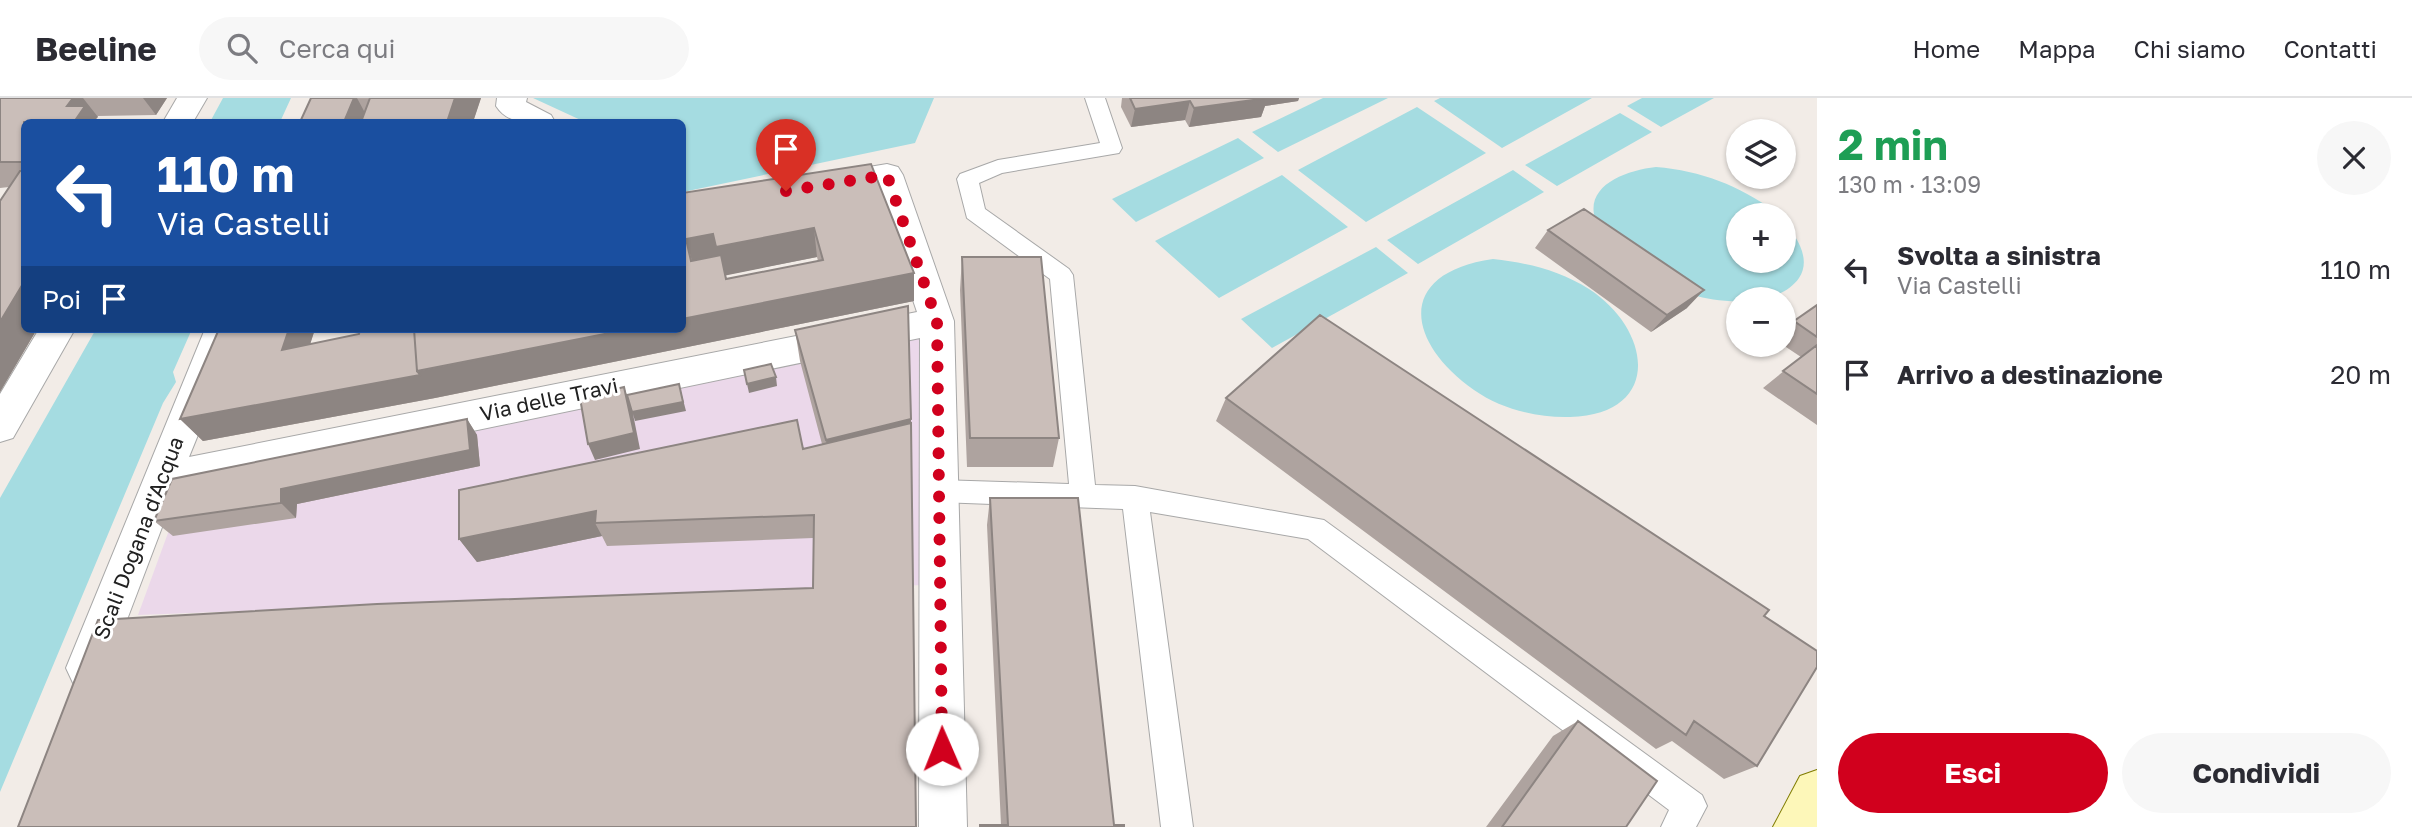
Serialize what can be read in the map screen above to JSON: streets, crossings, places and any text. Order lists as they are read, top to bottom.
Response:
{
  "streets": {
    "street": ["Via delle Travi", "Scali Dogana d'Acqua"]
  },
  "crossings": [
    ["Via delle Travi", "Scali Dogana d'Acqua"]
  ],
  "page": {
    "header": "Beeline",
    "search": "Cerca qui",
    "nav": [
      "Home",
      "Mappa",
      "Chi siamo",
      "Contatti"
    ],
    "heading": ["2 min", "130 m · 13:09"],
    "map_buttons": ["+", "−"],
    "turn": ["110 m", "Via Castelli"],
    "list": [
      {
        "name": "Svolta a sinistra",
        "note": "Via Castelli",
        "value": "110 m"
      },
      {
        "name": "Arrivo a destinazione",
        "value": "20 m"
      }
    ],
    "then": "Poi",
    "buttons": ["Esci", "Condividi"]
  }
}
